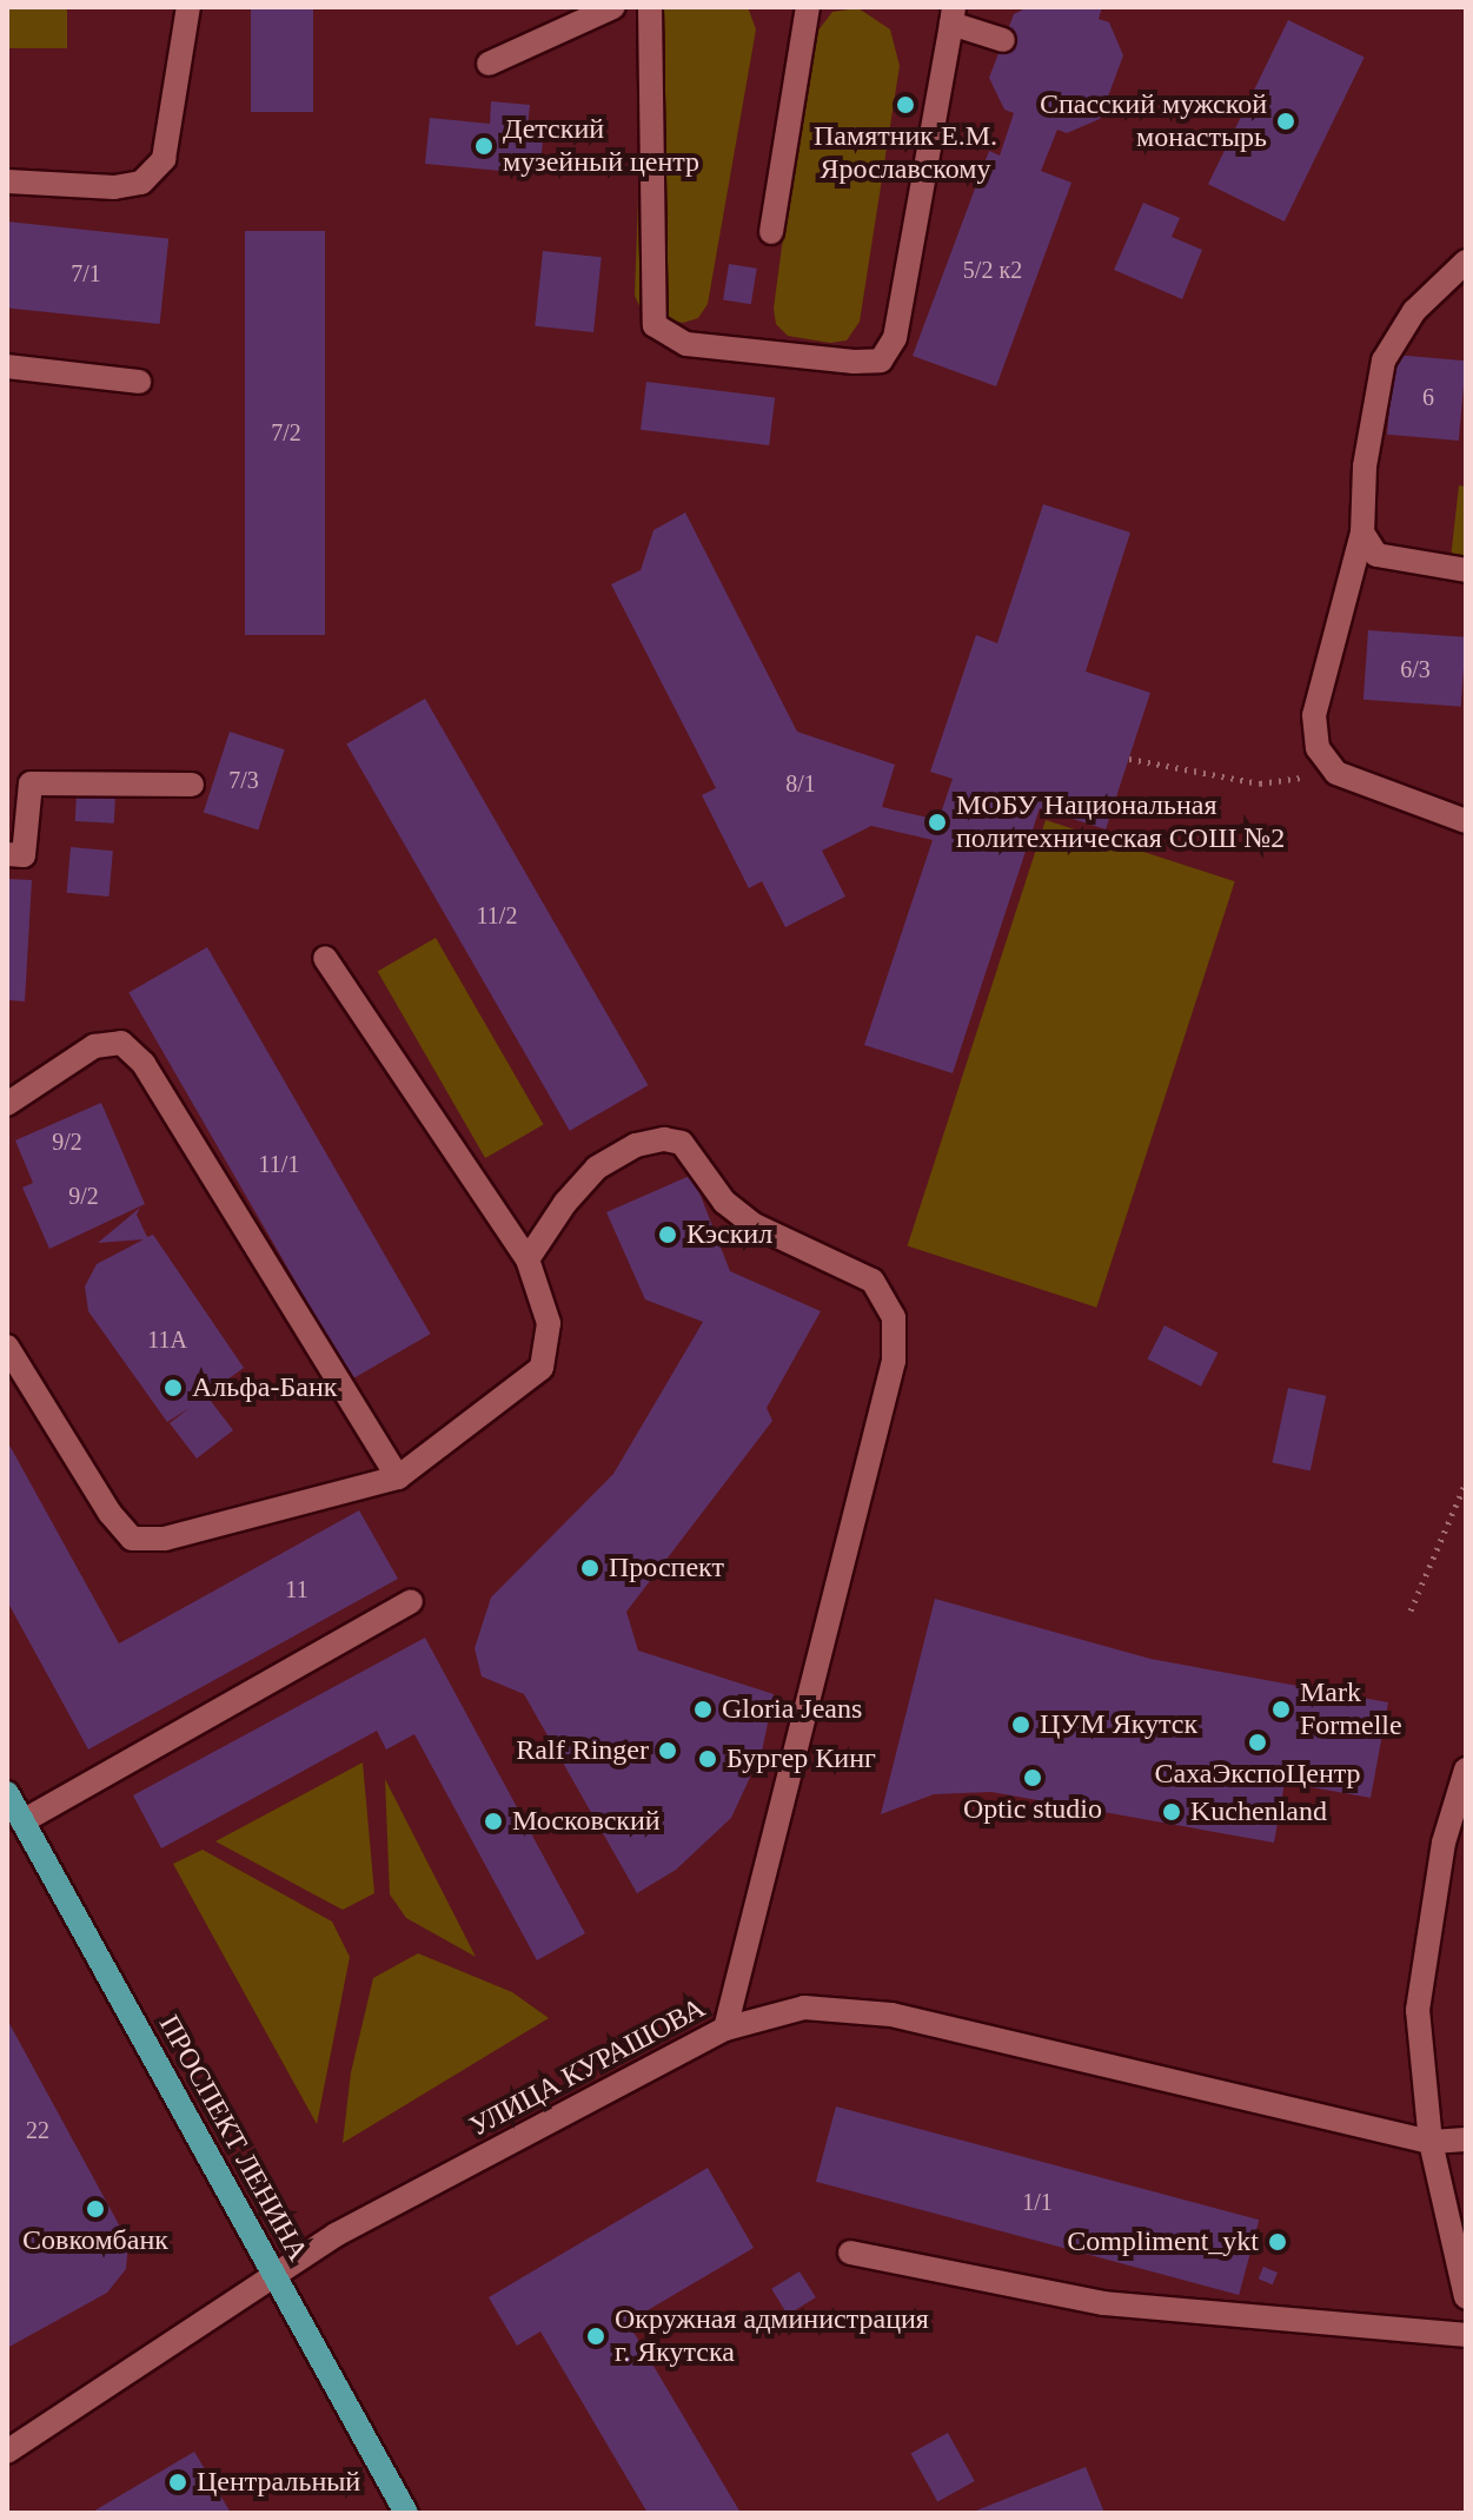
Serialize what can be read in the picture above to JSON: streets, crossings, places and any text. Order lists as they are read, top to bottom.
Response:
{
  "streets": {
    "main road": ["ПРОСПЕКТ ЛЕНИНА"],
    "street": ["УЛИЦА КУРАШОВА"]
  },
  "crossings": [
    ["УЛИЦА КУРАШОВА", "ПРОСПЕКТ ЛЕНИНА"]
  ],
  "places": [
    "Памятник Е.М. Ярославскому",
    "Спасский мужской монастырь",
    "Детский музейный центр",
    "МОБУ Национальная политехническая СОШ №2",
    "Кэскил",
    "Альфа-Банк",
    "Проспект",
    "Gloria Jeans",
    "Mark Formelle",
    "ЦУМ Якутск",
    "СахаЭкспоЦентр",
    "Ralf Ringer",
    "Бургер Кинг",
    "Optic studio",
    "Kuchenland",
    "Московский",
    "Совкомбанк",
    "Compliment_ykt",
    "Окружная администрация г. Якутска",
    "Центральный"
  ],
  "house_numbers": [
    "5/2 к2",
    "7/1",
    "6",
    "7/2",
    "6/3",
    "7/3",
    "8/1",
    "11/2",
    "9/2",
    "11/1",
    "9/2",
    "11А",
    "11",
    "22",
    "1/1"
  ]
}
